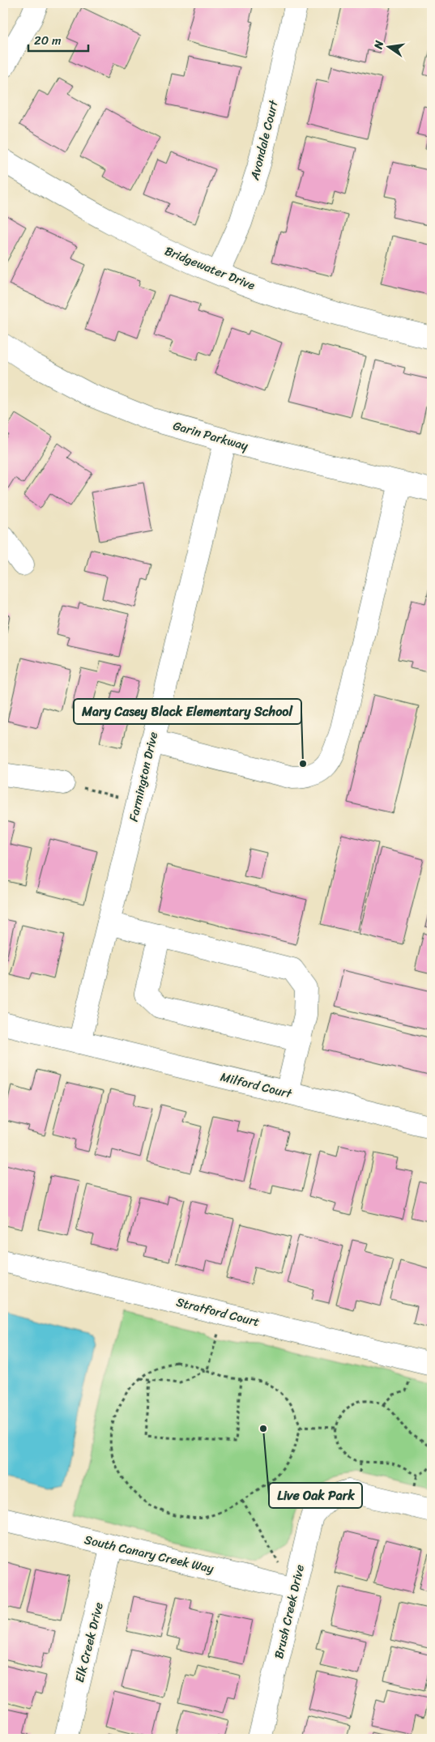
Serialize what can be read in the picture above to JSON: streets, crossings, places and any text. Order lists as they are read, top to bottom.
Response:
{
  "streets": {
    "street": [
      "Avondale Court",
      "Bridgewater Drive",
      "Garin Parkway",
      "Farmington Drive",
      "Milford Court",
      "Stratford Court",
      "South Canary Creek Way",
      "Brush Creek Drive",
      "Elk Creek Drive"
    ]
  },
  "crossings": [
    ["Avondale Court", "Bridgewater Drive"],
    ["Garin Parkway", "Farmington Drive"],
    ["Farmington Drive", "Milford Court"],
    ["South Canary Creek Way", "Brush Creek Drive"],
    ["South Canary Creek Way", "Elk Creek Drive"]
  ],
  "places": ["Mary Casey Black Elementary School", "Live Oak Park"],
  "scale_bar": "20 m",
  "north": "left"
}
